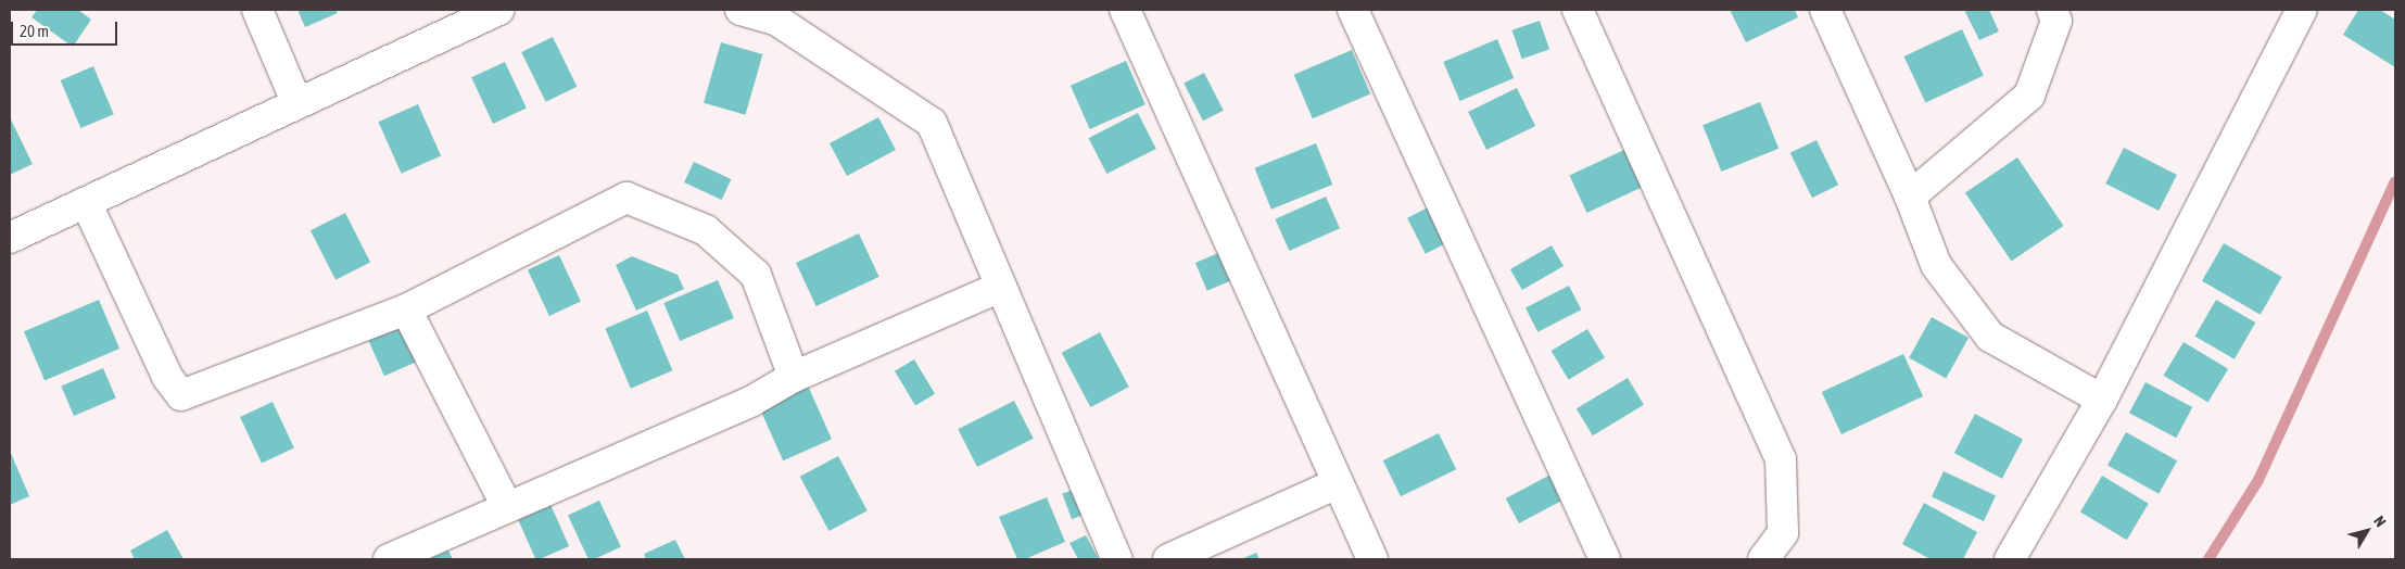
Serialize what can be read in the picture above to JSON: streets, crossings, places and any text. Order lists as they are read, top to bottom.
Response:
{
  "scale_bar": "20 m",
  "north": "top right"
}
